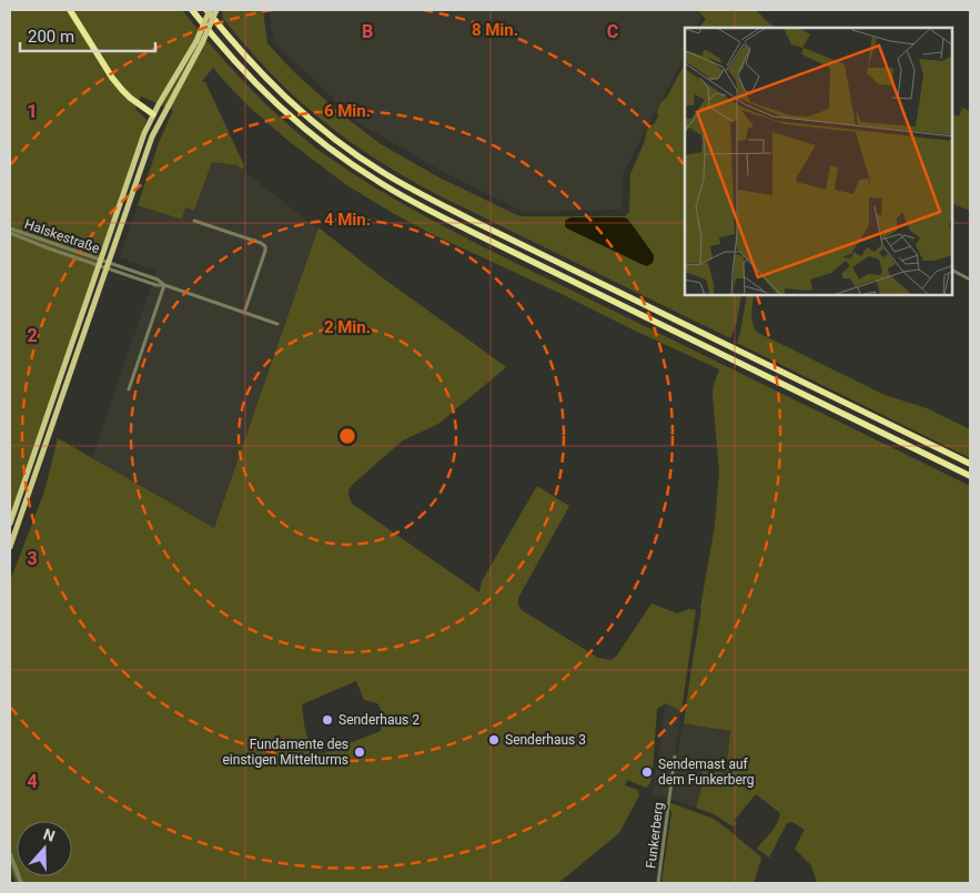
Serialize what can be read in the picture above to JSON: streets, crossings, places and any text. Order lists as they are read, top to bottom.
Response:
{
  "streets": {
    "street": ["Halskestraße", "Funkerberg"]
  },
  "places": [
    "Senderhaus 2",
    "Senderhaus 3",
    "Fundamente des einstigen Mittelturms",
    "Sendemast auf dem Funkerberg"
  ],
  "scale_bar": "200 m",
  "north": "top",
  "grid": {
    "columns": ["B", "C"],
    "rows": [
      "1",
      "2",
      "3",
      "4"
    ]
  },
  "rings": [
    "8 Min.",
    "6 Min.",
    "4 Min.",
    "2 Min."
  ]
}
